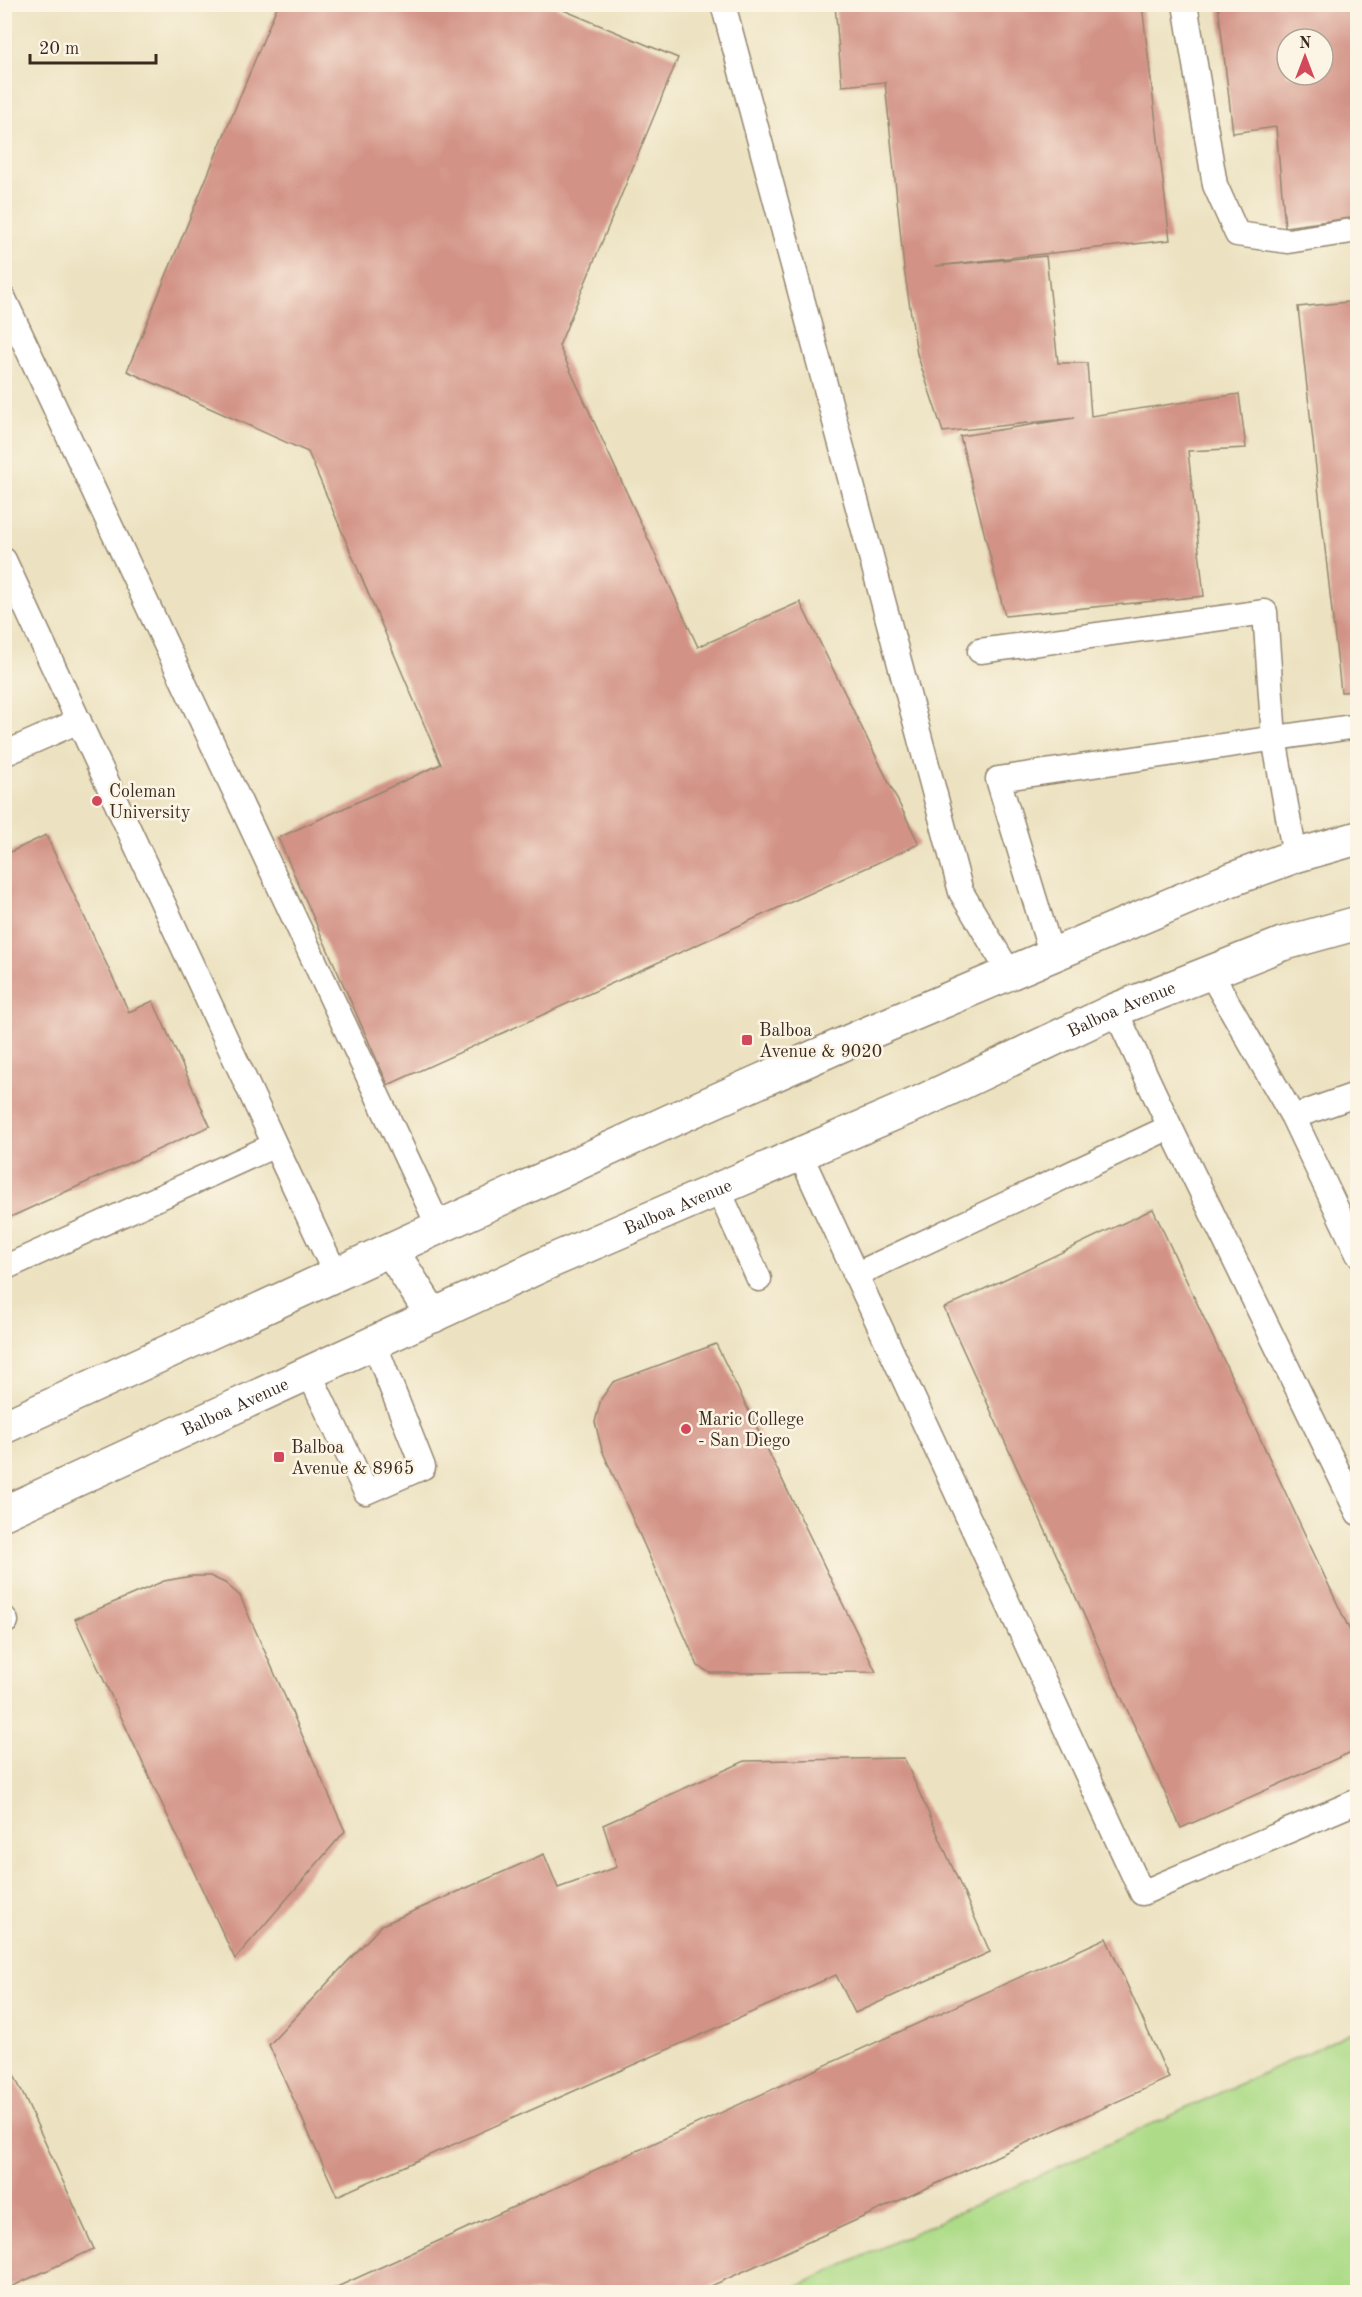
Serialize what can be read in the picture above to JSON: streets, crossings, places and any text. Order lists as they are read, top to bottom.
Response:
{
  "streets": {
    "main road": ["Balboa Avenue"]
  },
  "places": {
    "other": ["Coleman University", "Maric College - San Diego"],
    "transit": ["Balboa Avenue & 9020", "Balboa Avenue & 8965"]
  },
  "scale_bar": "20 m",
  "north": "top"
}
